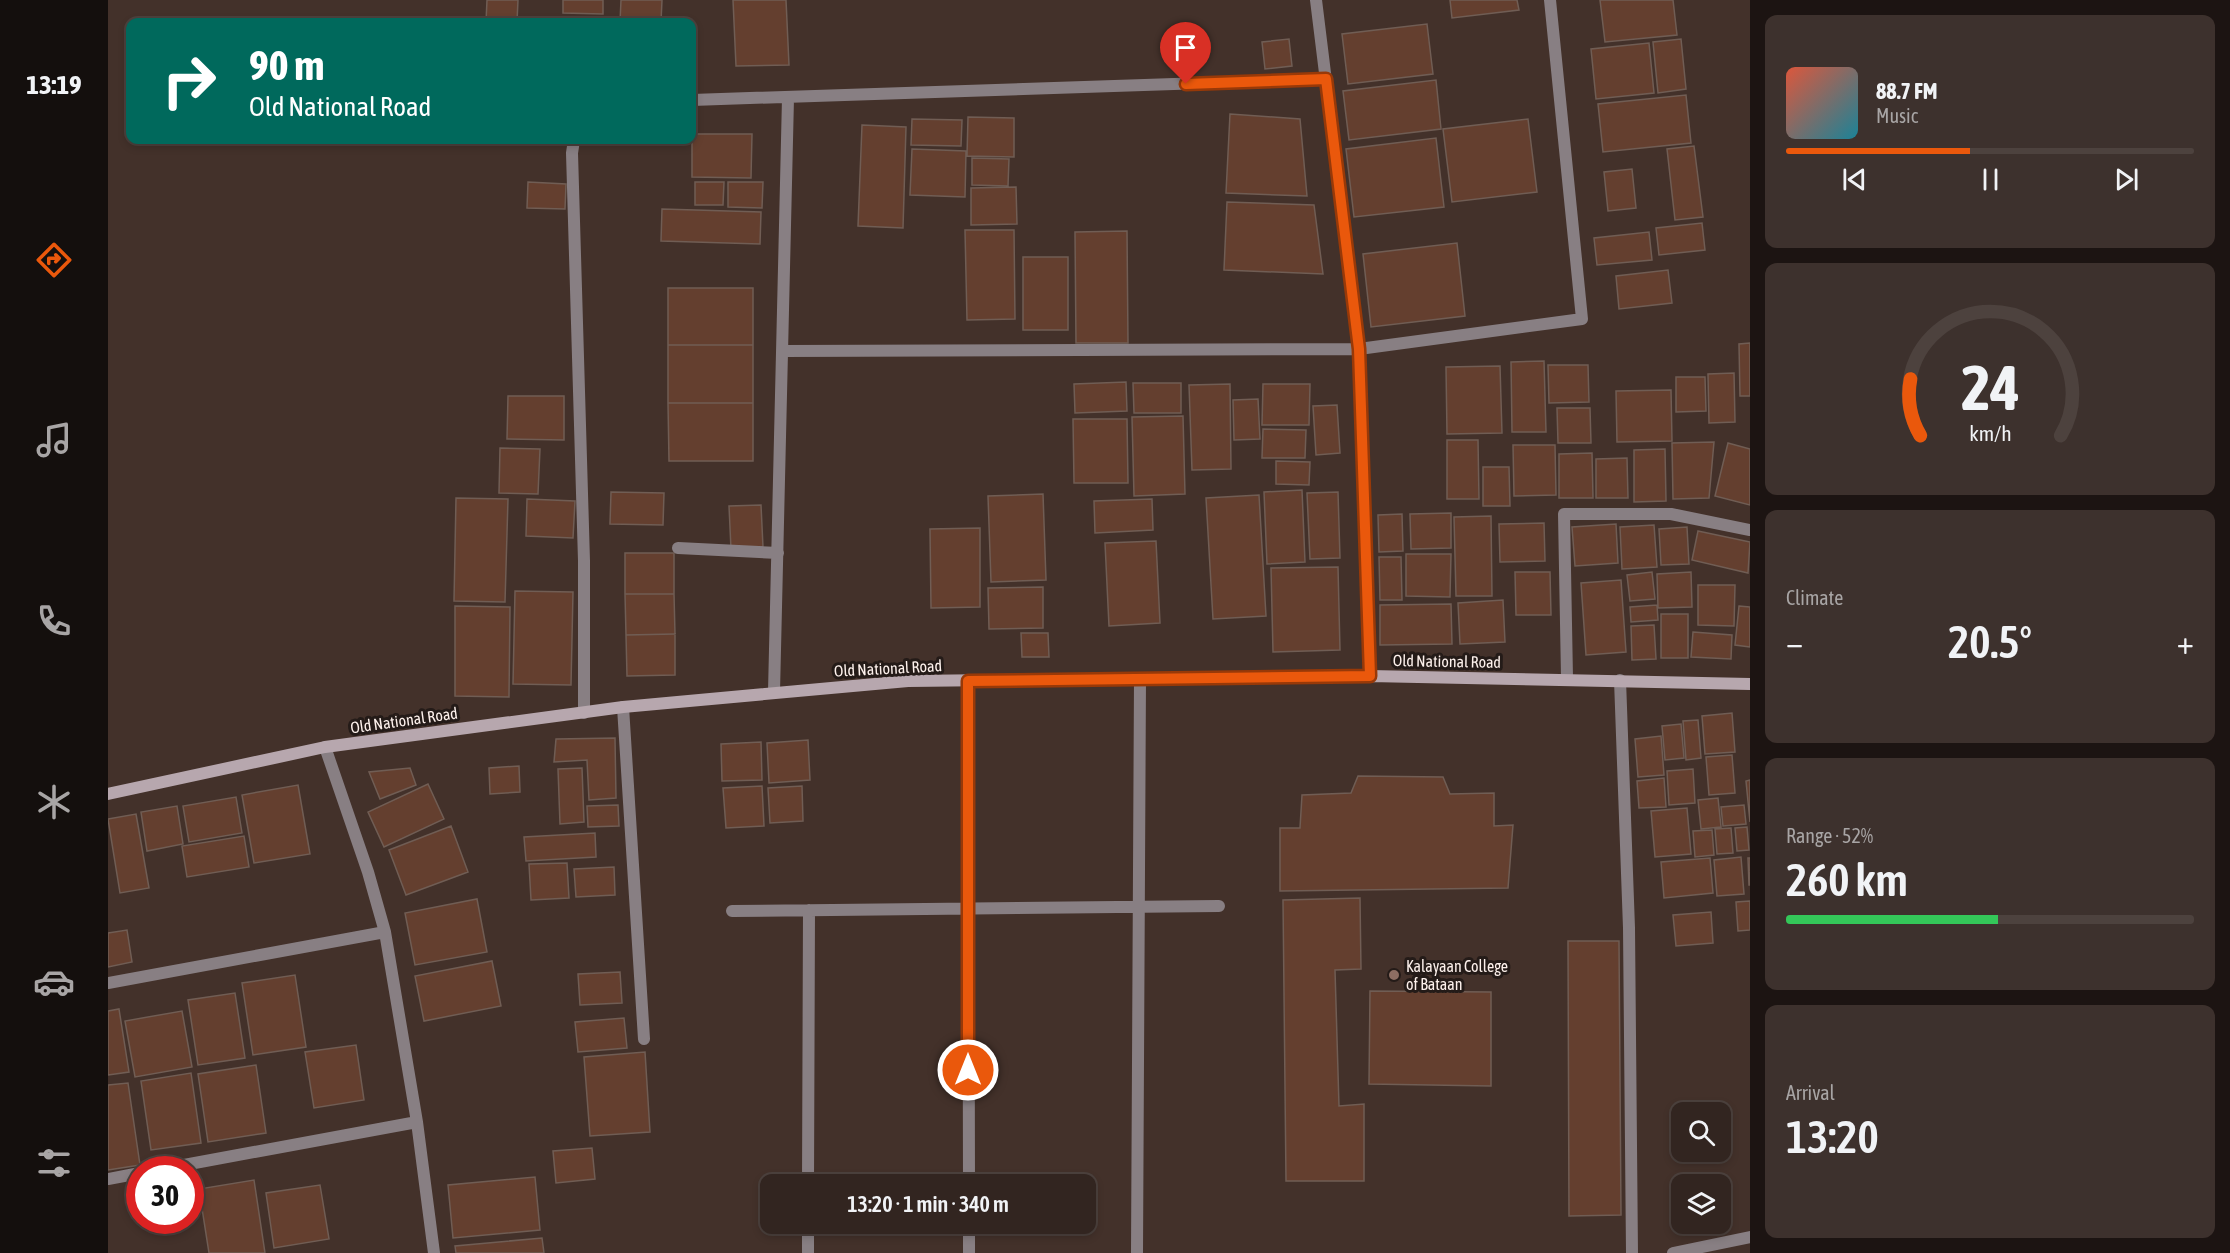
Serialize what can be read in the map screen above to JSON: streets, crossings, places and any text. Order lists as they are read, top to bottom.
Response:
{
  "streets": {
    "main road": ["Old National Road"]
  },
  "places": ["Kalayaan College of Bataan"],
  "page": {
    "tabs": "13:19",
    "turn": ["90 m", "Old National Road"],
    "song": ["88.7 FM", "Music"],
    "tile": [
      "Climate",
      ["Range · 52%", "260 km"],
      ["Arrival", "13:20"]
    ],
    "heat": ["−", "20.5°", "+"],
    "limit": "30",
    "trip": "13:20 · 1 min · 340 m",
    "gauge": ["24", "km/h"]
  }
}
